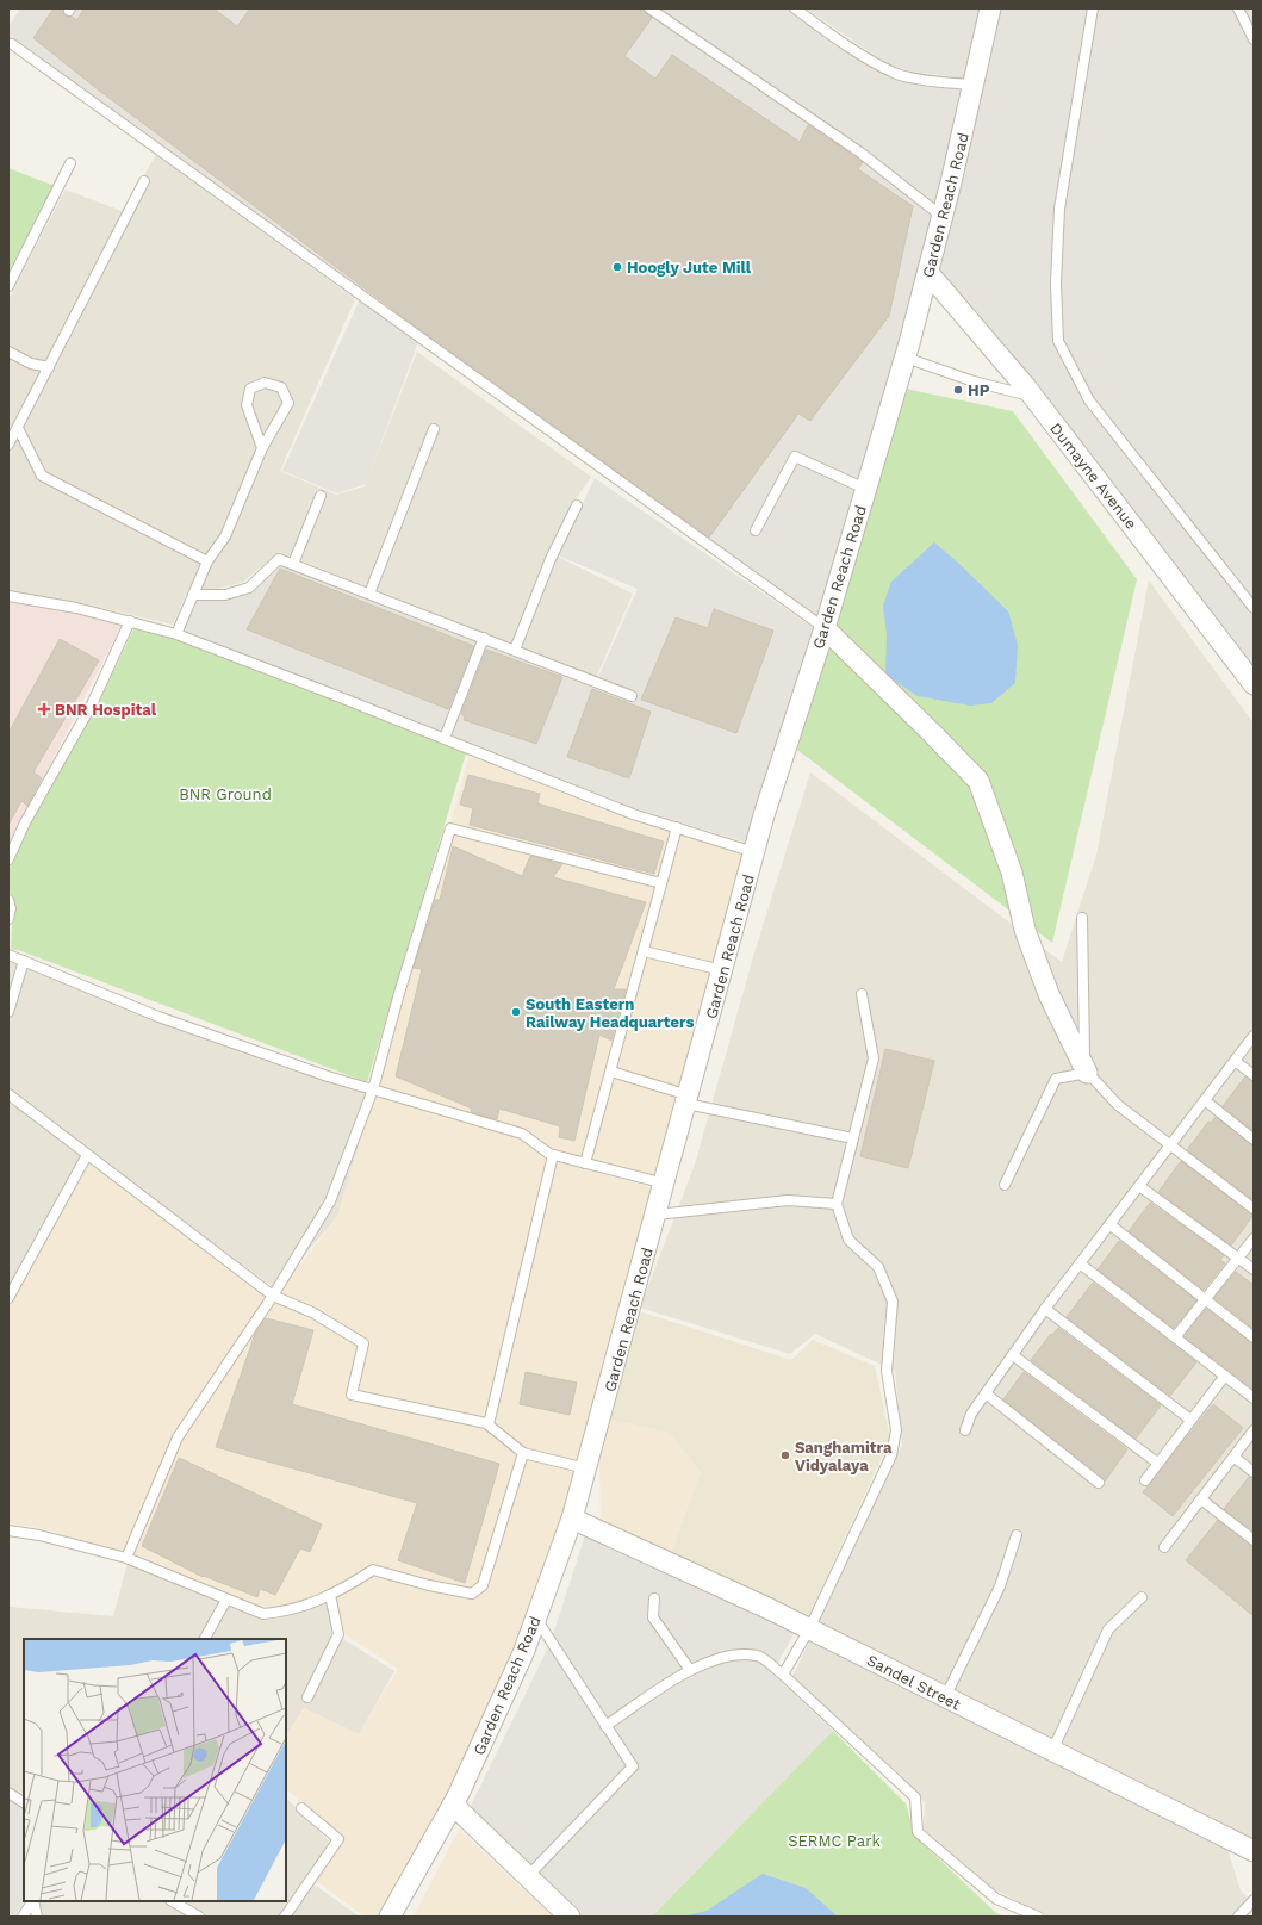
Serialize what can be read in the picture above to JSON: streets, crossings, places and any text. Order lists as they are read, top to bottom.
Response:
{
  "streets": {
    "street": ["Garden Reach Road", "Dumayne Avenue", "Sandel Street"]
  },
  "crossings": [
    ["Garden Reach Road", "Dumayne Avenue"],
    ["Garden Reach Road", "Sandel Street"]
  ],
  "parks": ["BNR Ground", "SERMC Park"],
  "places": {
    "other": [
      "Hoogly Jute Mill",
      "HP",
      "South Eastern Railway Headquarters",
      "Sanghamitra Vidyalaya"
    ],
    "health": ["BNR Hospital"]
  }
}
